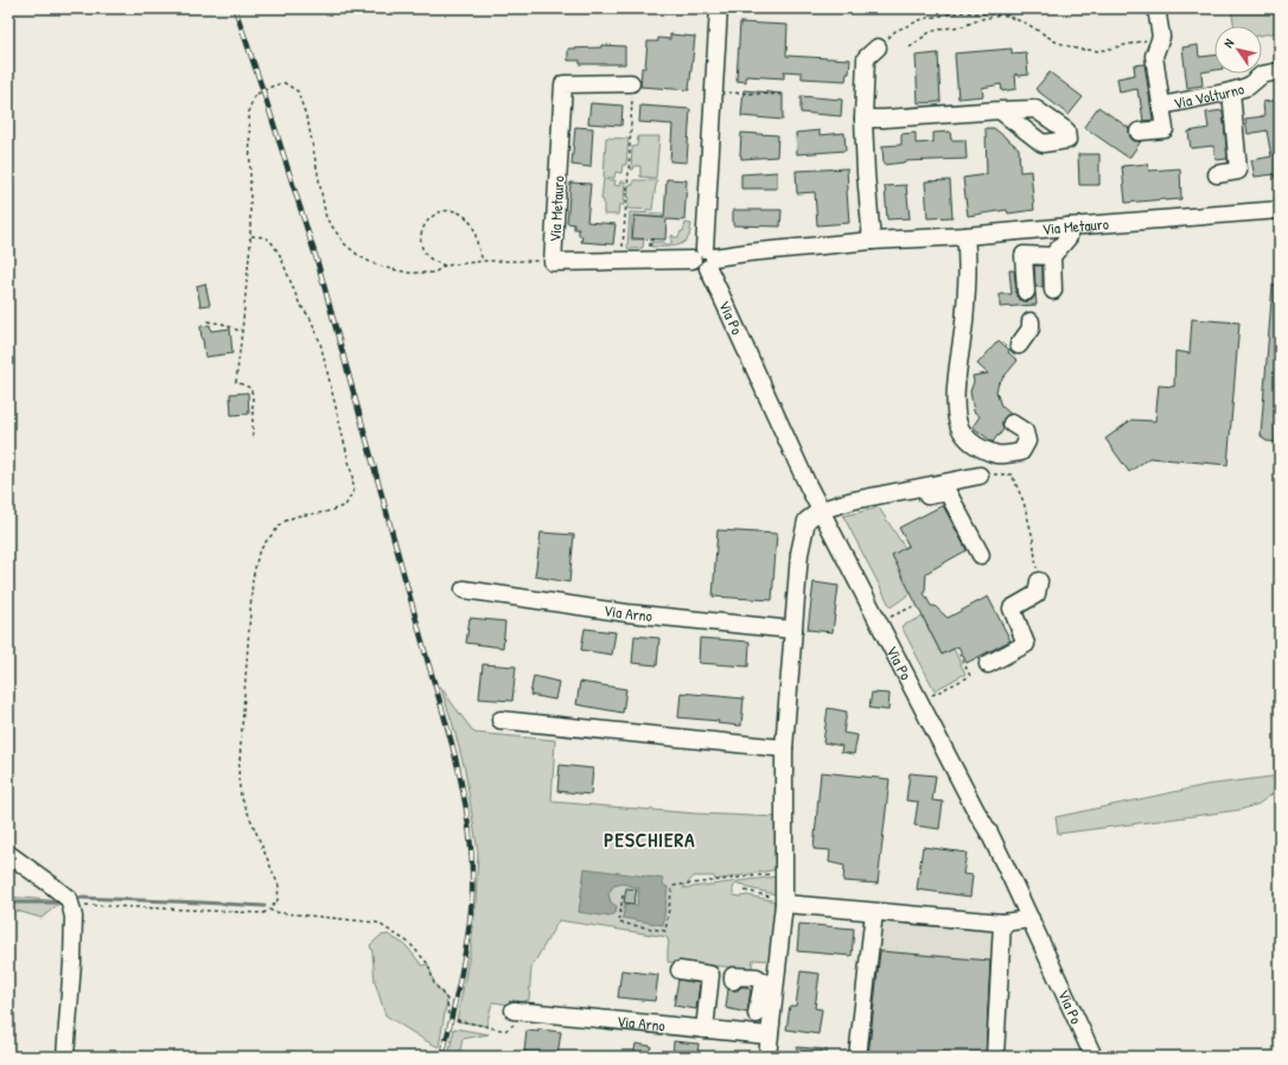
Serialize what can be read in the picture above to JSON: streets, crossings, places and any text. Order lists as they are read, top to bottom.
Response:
{
  "streets": {
    "street": [
      "Via Volturno",
      "Via Metauro",
      "Via Po",
      "Via Arno"
    ]
  },
  "crossings": [
    ["Via Metauro", "Via Po"]
  ],
  "districts": ["PESCHIERA"],
  "north": "top left"
}
